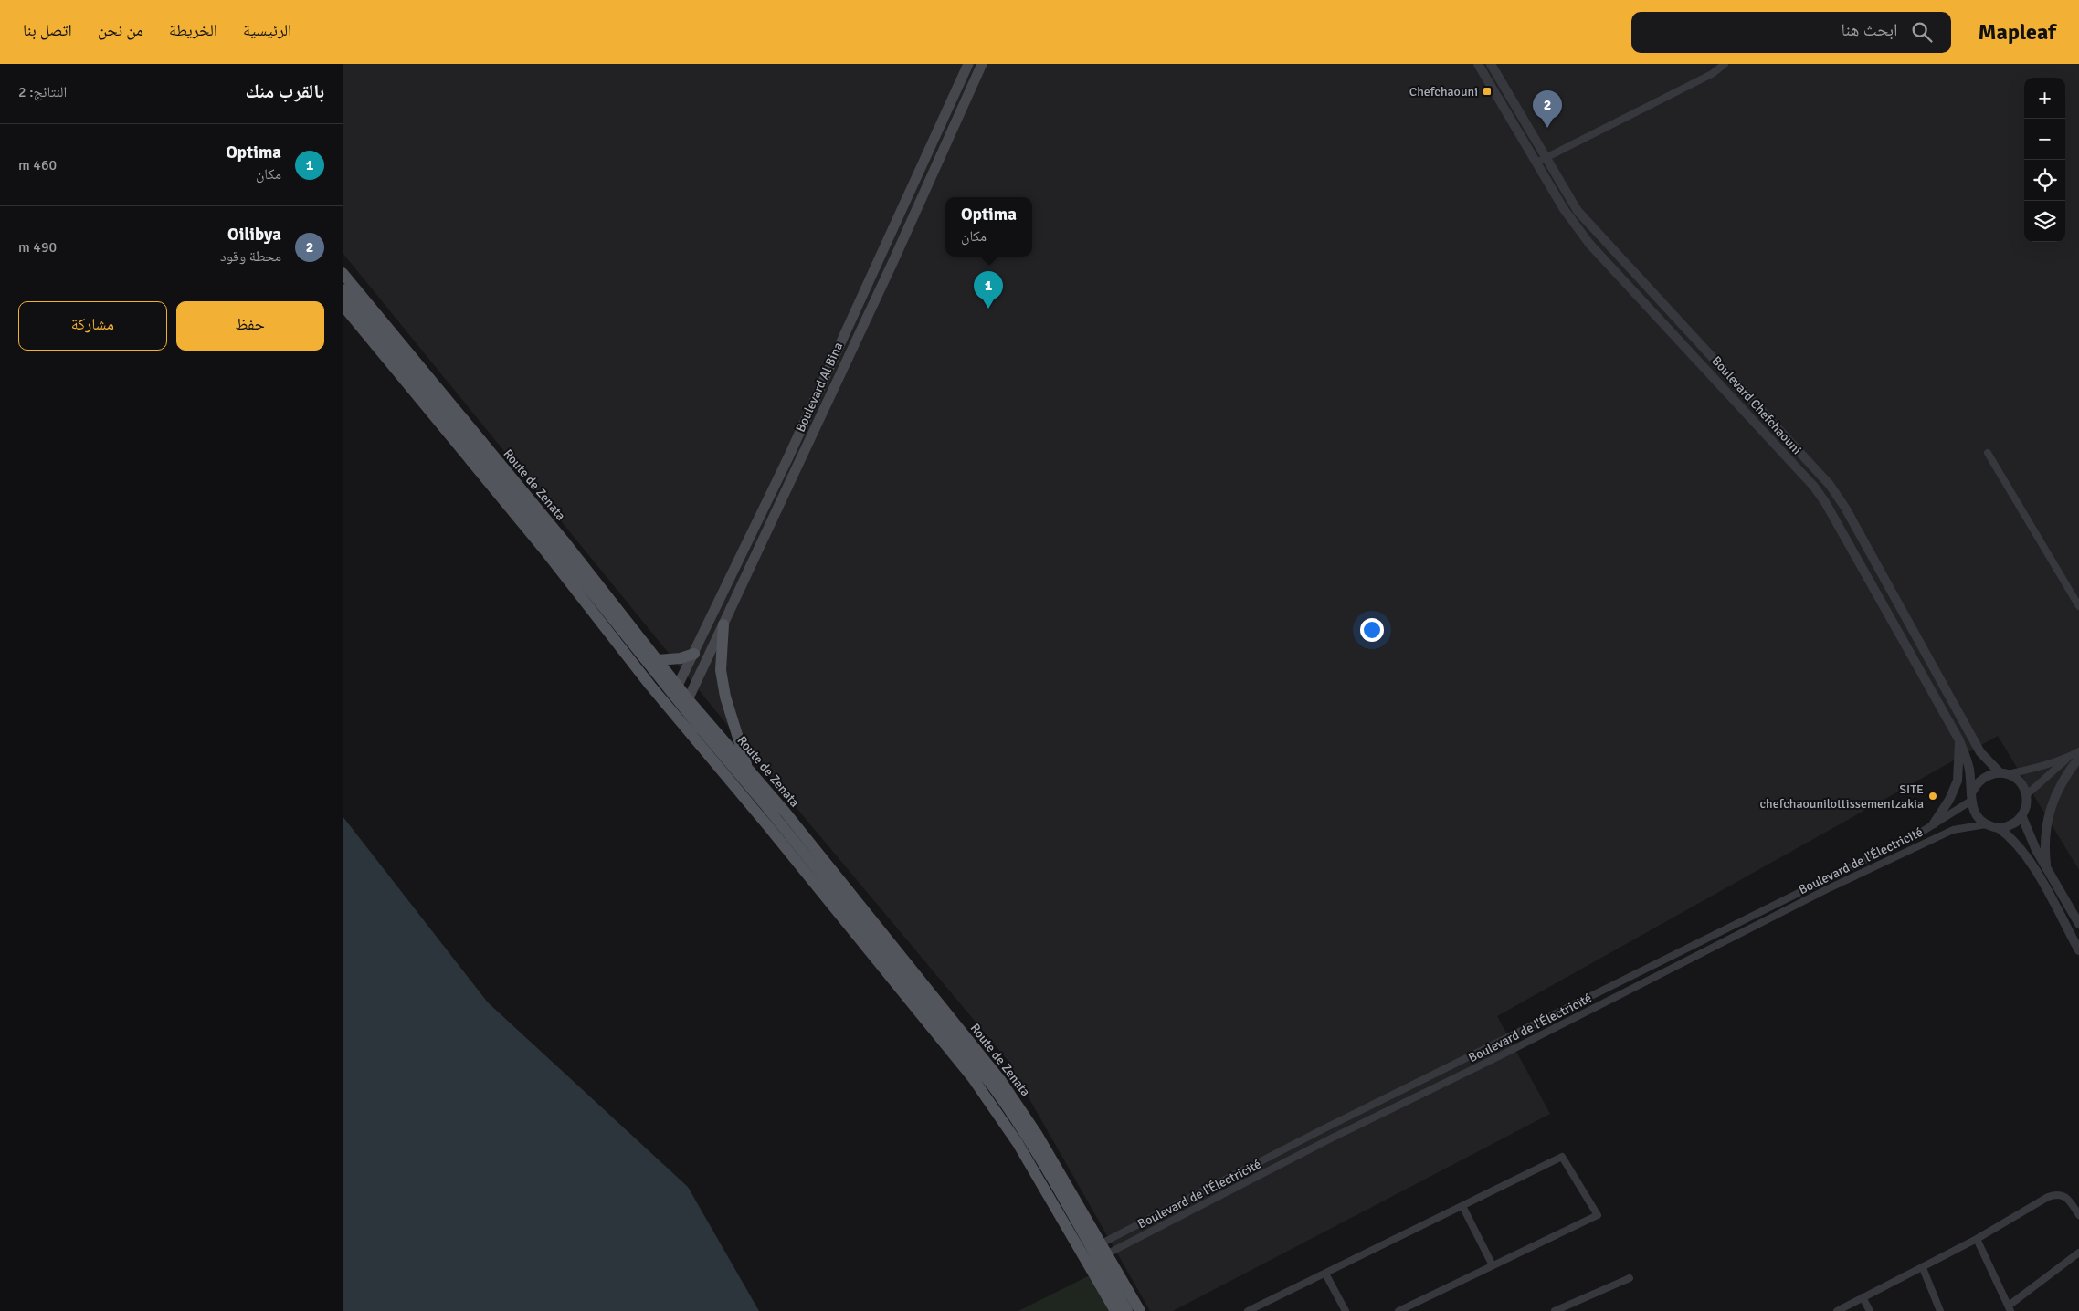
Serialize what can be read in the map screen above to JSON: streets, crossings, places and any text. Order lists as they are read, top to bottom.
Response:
{
  "streets": {
    "main road": ["Boulevard Al Bina", "Route de Zenata"],
    "street": ["Boulevard Chefchaouni", "Boulevard de l'Électricité"]
  },
  "crossings": [
    ["Boulevard Al Bina", "Route de Zenata"],
    ["Boulevard Chefchaouni", "Boulevard de l'Électricité"],
    ["Route de Zenata", "Boulevard de l'Électricité"]
  ],
  "places": {
    "transit": ["Chefchaouni"],
    "other": ["SITE chefchaounilottissementzakia"]
  },
  "page": {
    "header": "Mapleaf",
    "search": "ابحث هنا",
    "nav": [
      "الرئيسية",
      "الخريطة",
      "من نحن",
      "اتصل بنا"
    ],
    "heading": ["بالقرب منك", "النتائج: 2"],
    "map_buttons": ["+", "−"],
    "pins": ["2", "1"],
    "list": [
      {
        "mark": "1",
        "name": "Optima",
        "note": "مكان",
        "value": "460 m"
      },
      {
        "mark": "2",
        "name": "Oilibya",
        "note": "محطة وقود",
        "value": "490 m"
      }
    ],
    "popup": ["Optima", "مكان"],
    "buttons": ["حفظ", "مشاركة"]
  }
}
